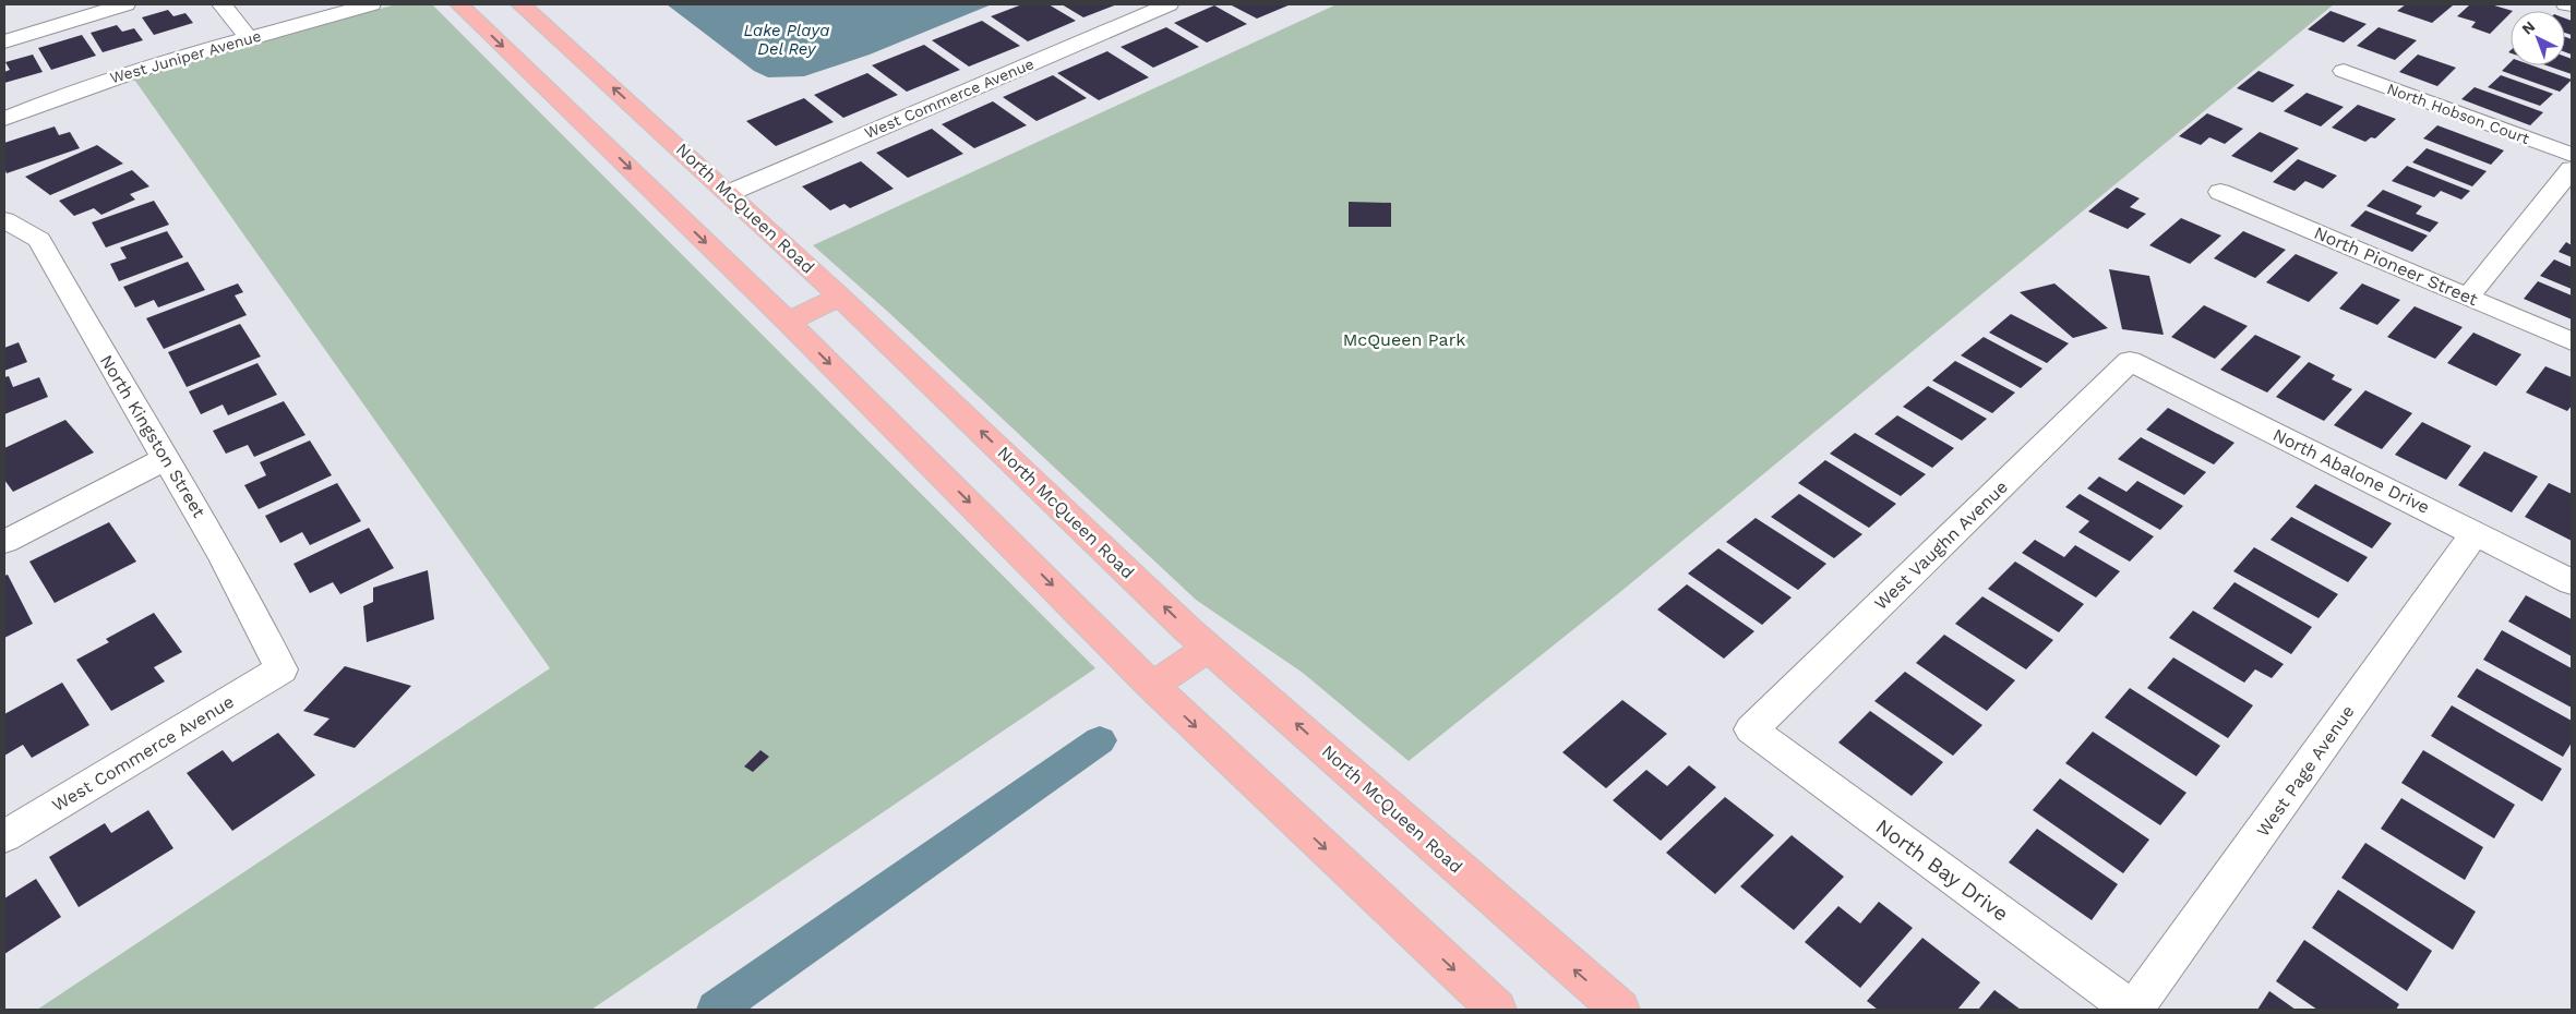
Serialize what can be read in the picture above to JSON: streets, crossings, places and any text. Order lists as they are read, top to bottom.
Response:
{
  "streets": {
    "main road": ["North McQueen Road"],
    "street": [
      "West Juniper Avenue",
      "West Commerce Avenue",
      "North Hobson Court",
      "North Pioneer Street",
      "North Kingston Street",
      "North Abalone Drive",
      "West Vaughn Avenue",
      "West Page Avenue",
      "North Bay Drive"
    ]
  },
  "crossings": [
    ["West Commerce Avenue", "North McQueen Road"],
    ["West Commerce Avenue", "North Kingston Street"],
    ["North Abalone Drive", "West Vaughn Avenue"],
    ["North Abalone Drive", "West Page Avenue"],
    ["West Vaughn Avenue", "North Bay Drive"],
    ["West Page Avenue", "North Bay Drive"]
  ],
  "water": ["Lake Playa Del Rey"],
  "parks": ["McQueen Park"],
  "north": "top left"
}
